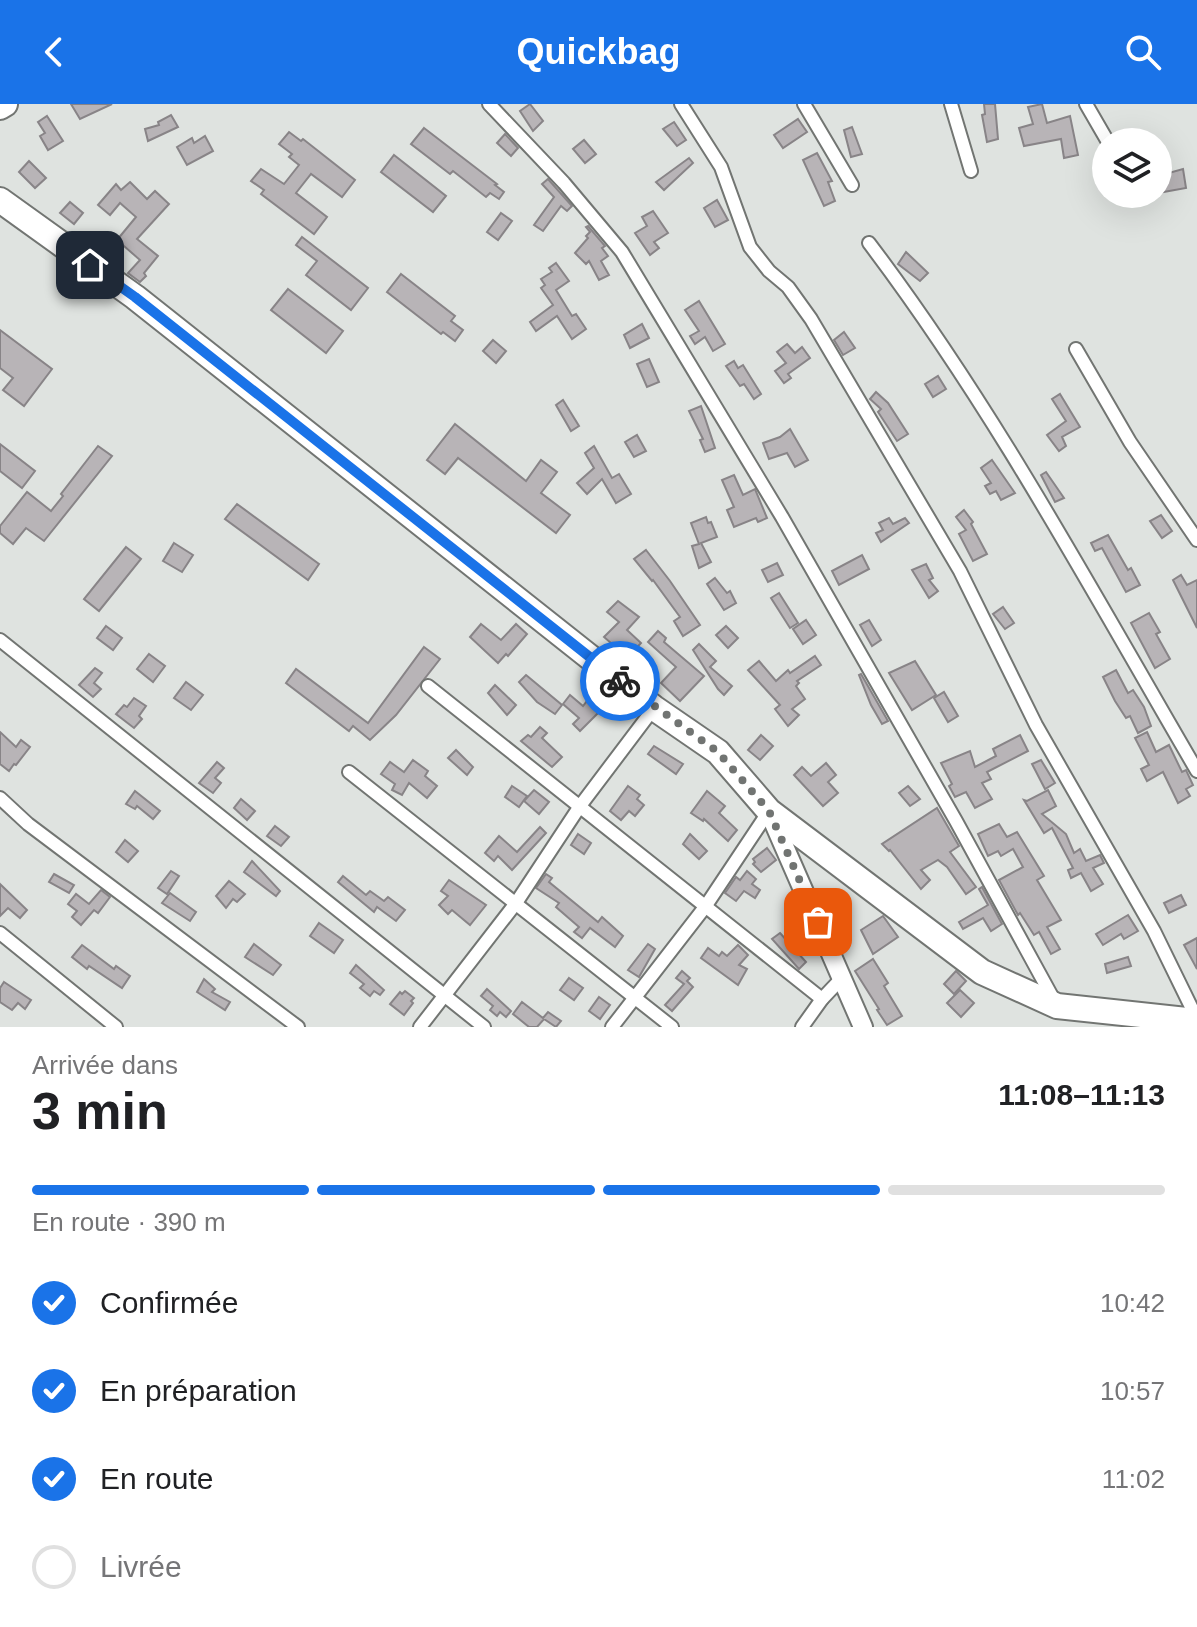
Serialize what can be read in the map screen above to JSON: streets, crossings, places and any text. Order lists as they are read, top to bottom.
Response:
{
  "page": {
    "header": "Quickbag",
    "heading": ["3 min", "Arrivée dans", "11:08–11:13"],
    "bar": "En route · 390 m",
    "list": [
      ["Confirmée", "10:42"],
      ["En préparation", "10:57"],
      ["En route", "11:02"],
      "Livrée"
    ]
  }
}
